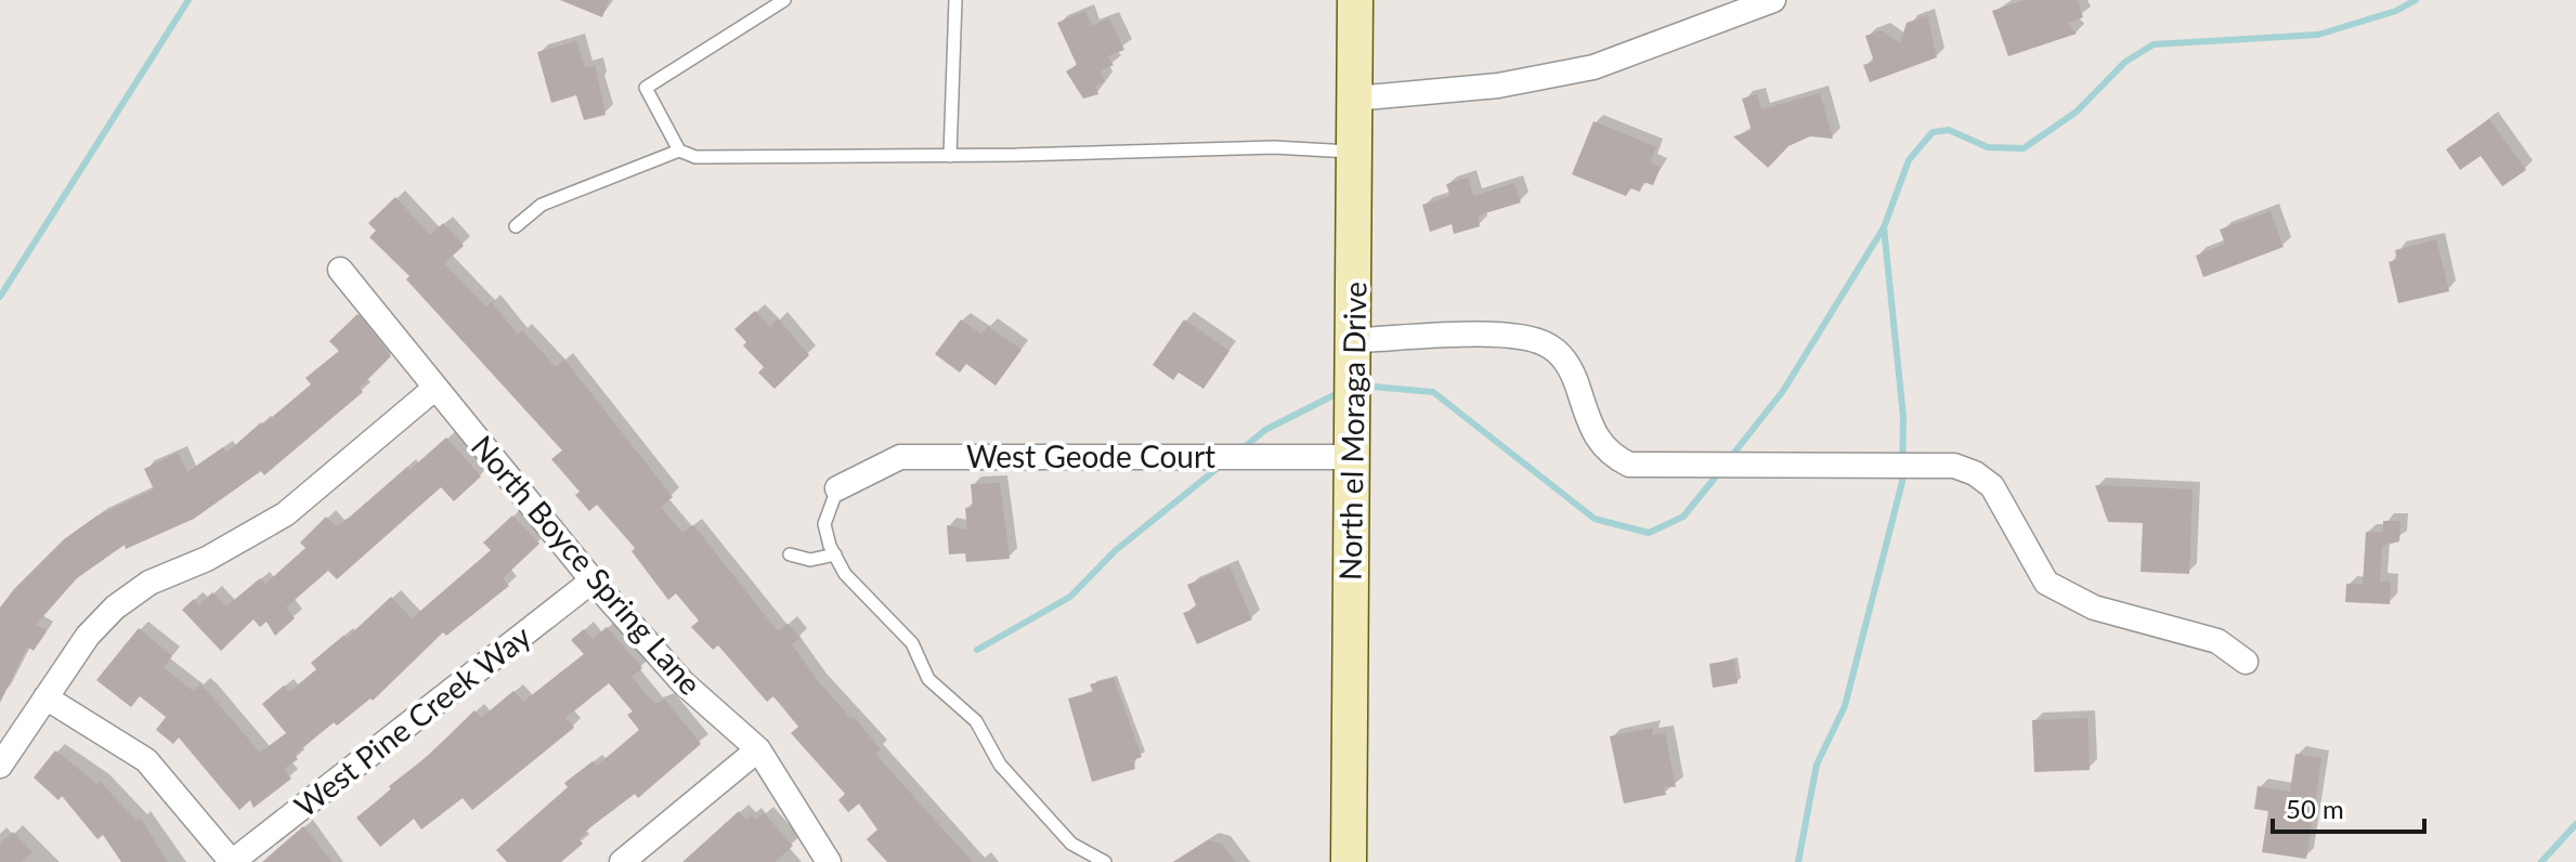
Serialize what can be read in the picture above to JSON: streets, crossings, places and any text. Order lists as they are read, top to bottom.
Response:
{
  "streets": {
    "street": [
      "North el Moraga Drive",
      "West Geode Court",
      "North Boyce Spring Lane",
      "West Pine Creek Way"
    ]
  },
  "crossings": [
    ["North el Moraga Drive", "West Geode Court"],
    ["North Boyce Spring Lane", "West Pine Creek Way"]
  ],
  "scale_bar": "50 m"
}
